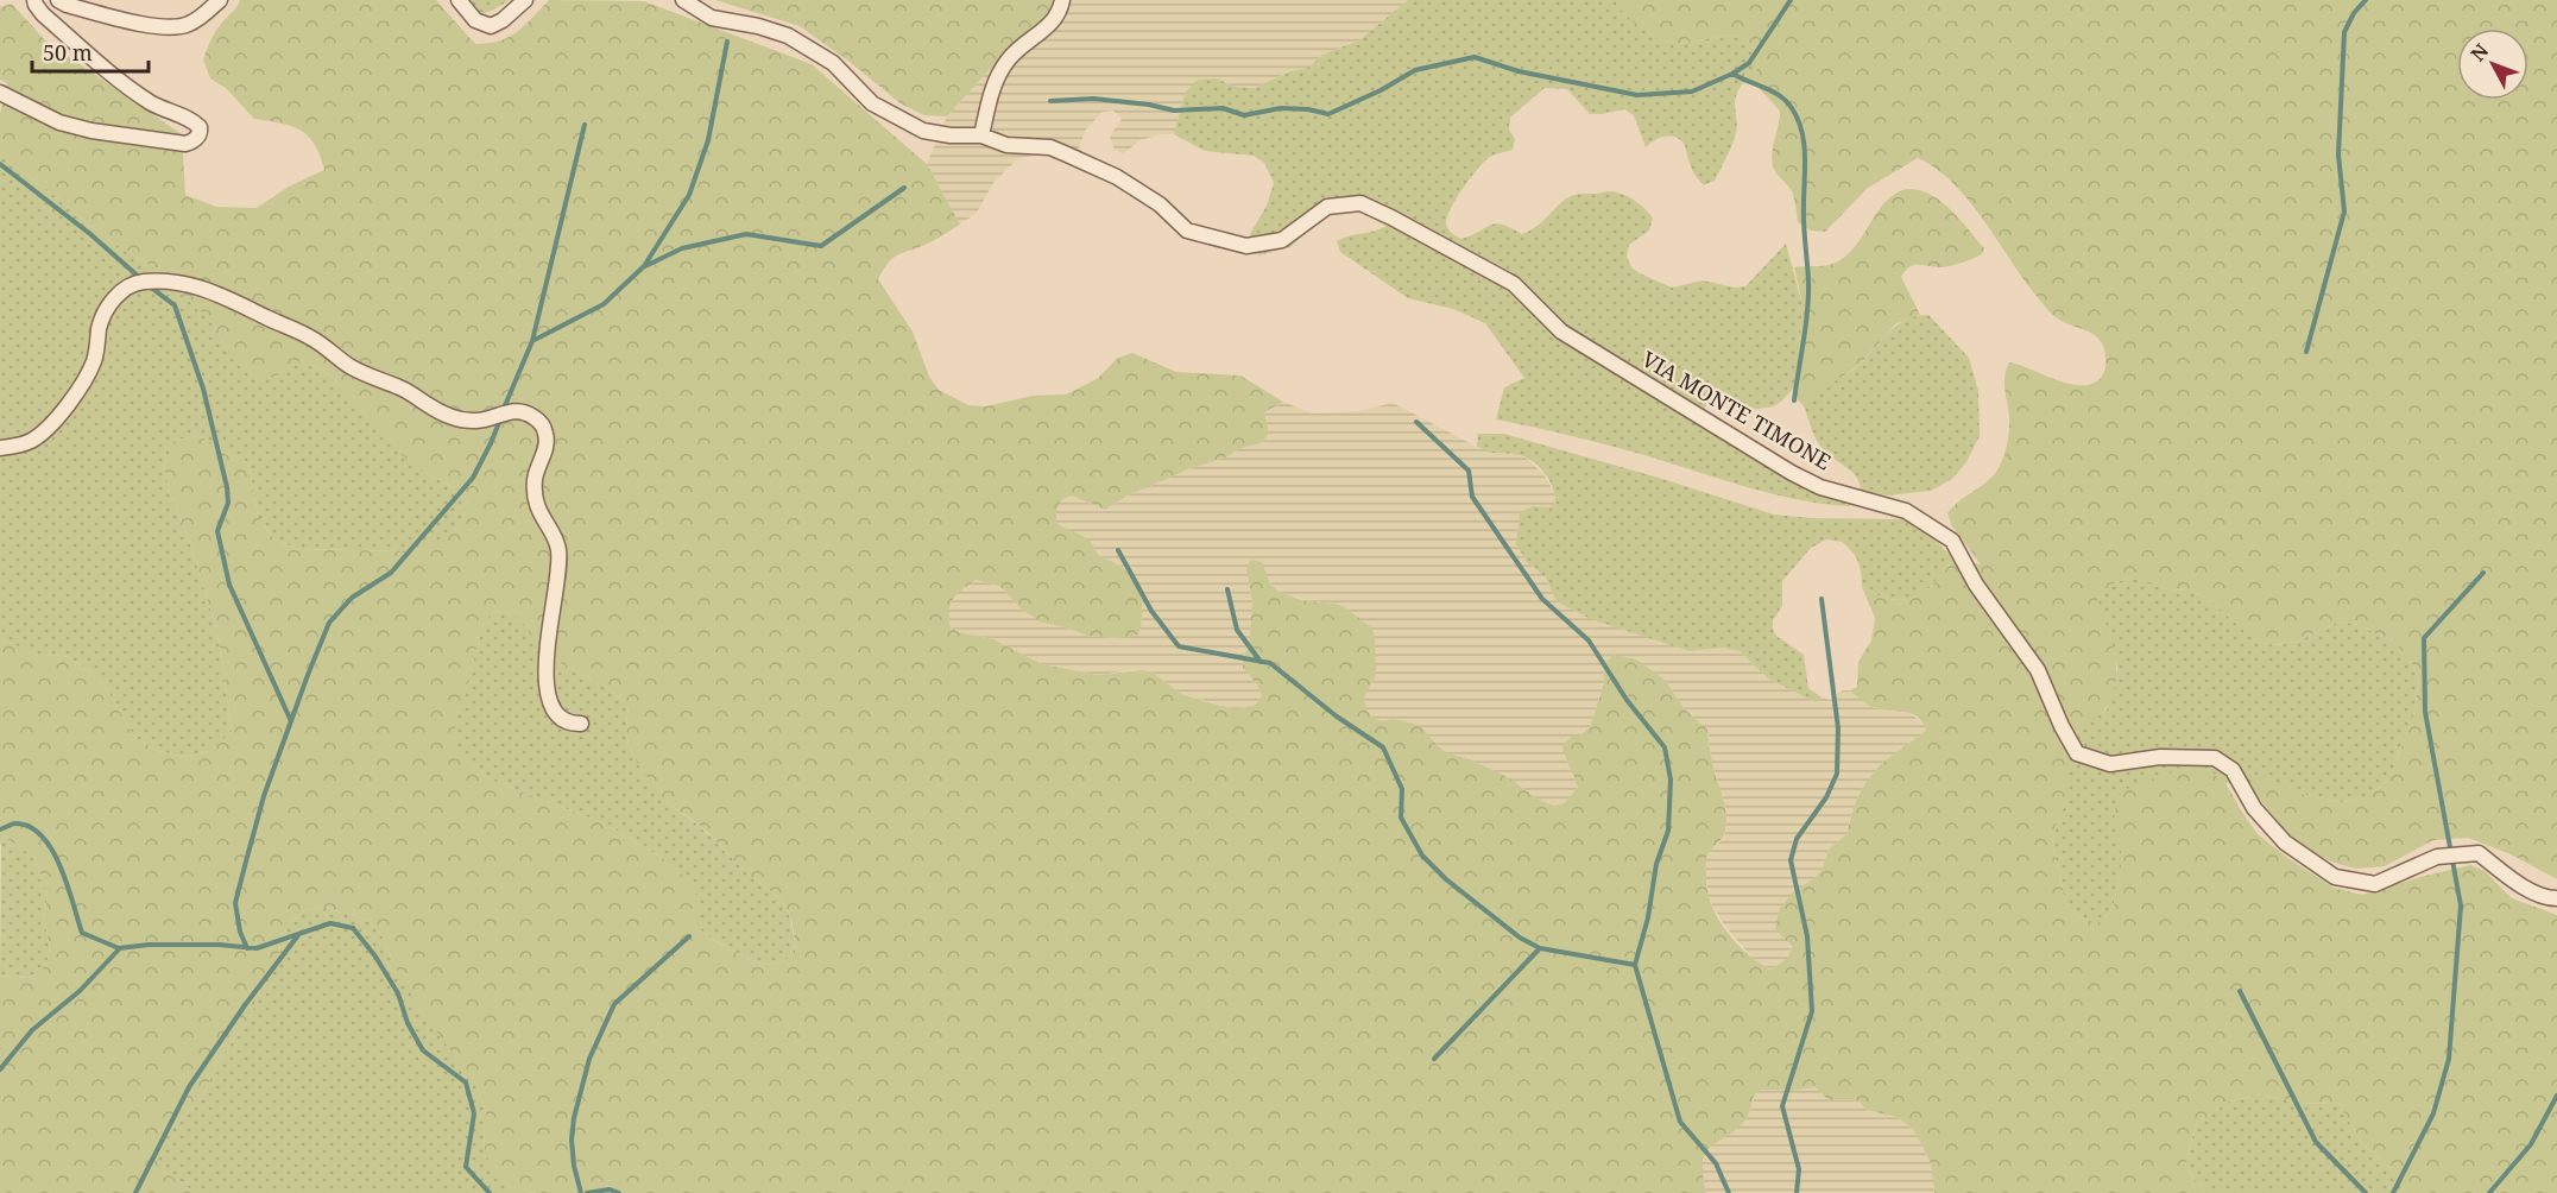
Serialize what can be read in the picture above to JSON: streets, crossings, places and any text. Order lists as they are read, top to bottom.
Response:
{
  "streets": {
    "street": ["VIA MONTE TIMONE"]
  },
  "scale_bar": "50 m",
  "north": "top left"
}
